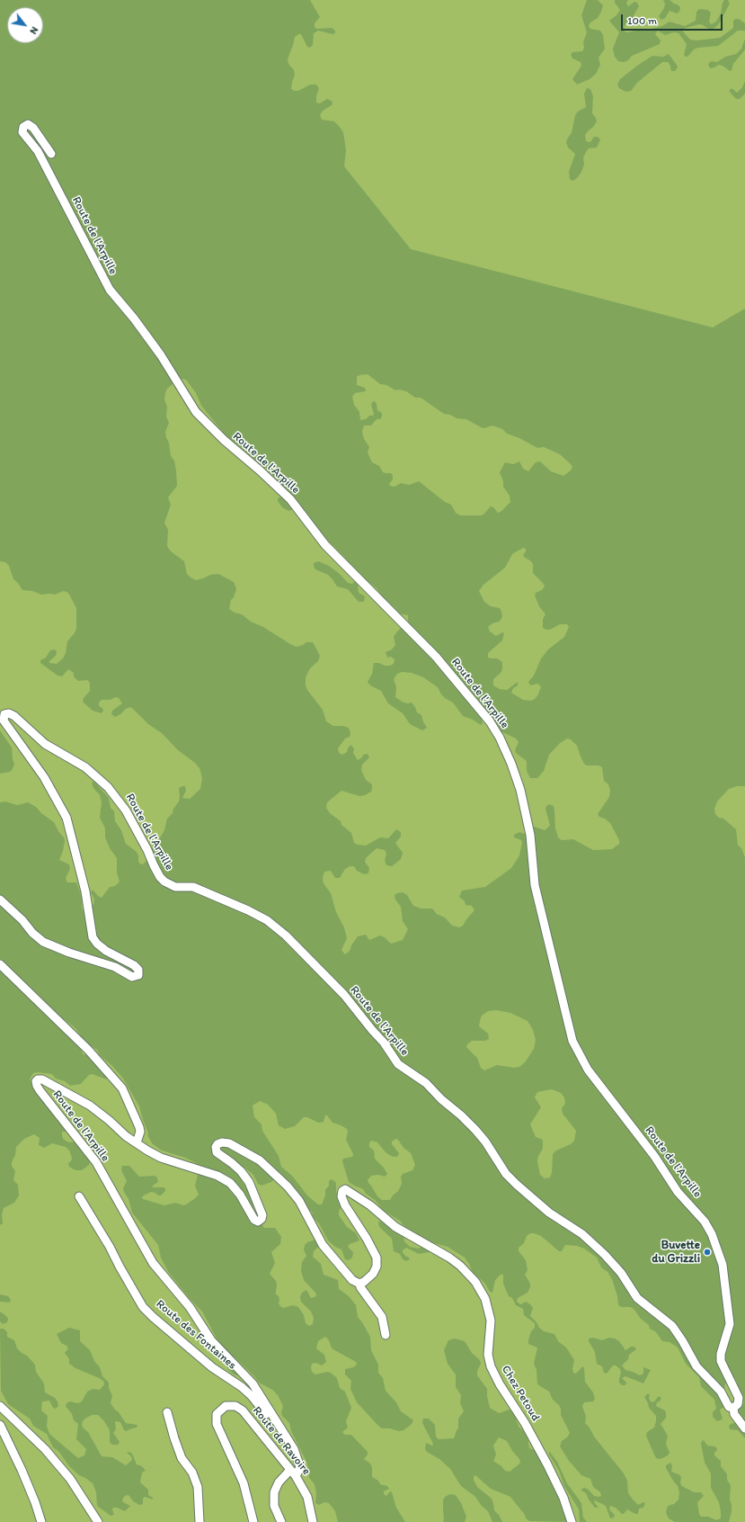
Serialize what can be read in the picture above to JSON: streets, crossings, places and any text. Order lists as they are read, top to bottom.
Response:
{
  "streets": {
    "street": [
      "Route de l'Arpille",
      "Route des Fontaines",
      "Chez Petoud",
      "Route de Ravoire"
    ]
  },
  "crossings": [
    ["Route de l'Arpille", "Route des Fontaines"],
    ["Route de l'Arpille", "Route de Ravoire"]
  ],
  "places": ["Buvette du Grizzli"],
  "scale_bar": "100 m",
  "north": "bottom right"
}
